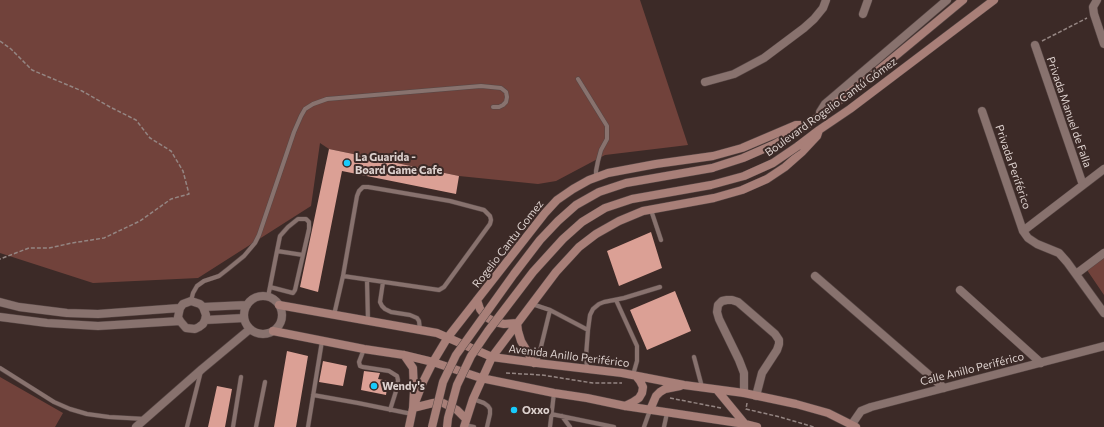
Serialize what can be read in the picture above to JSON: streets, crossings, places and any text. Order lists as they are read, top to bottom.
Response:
{
  "streets": {
    "street": [
      "Boulevard Rogelio Cantú Gómez",
      "Privada Manuel de Falla",
      "Privada Periférico",
      "Rogelio Cantu Gomez",
      "Avenida Anillo Periférico",
      "Calle Anillo Periférico"
    ]
  },
  "crossings": [
    ["Boulevard Rogelio Cantú Gómez", "Rogelio Cantu Gomez"],
    ["Rogelio Cantu Gomez", "Avenida Anillo Periférico"],
    ["Avenida Anillo Periférico", "Calle Anillo Periférico"]
  ],
  "places": ["La Guarida - Board Game Cafe", "Wendy's", "Oxxo"]
}
